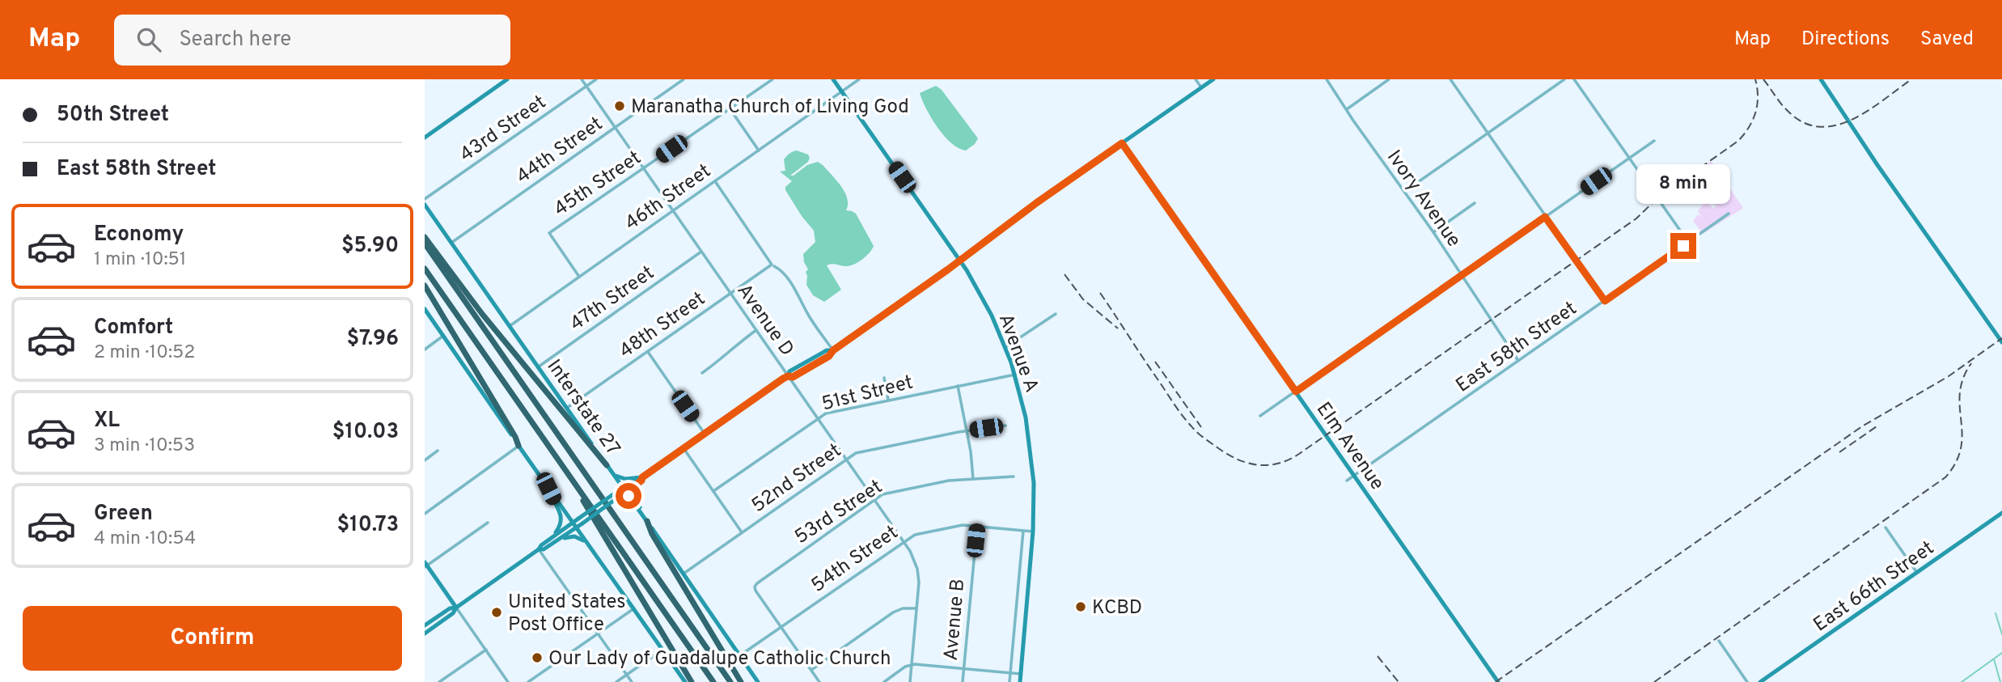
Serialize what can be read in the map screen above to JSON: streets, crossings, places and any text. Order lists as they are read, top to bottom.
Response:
{
  "streets": {
    "main road": [
      "Avenue A",
      "Interstate 27",
      "Elm Avenue",
      "East 66th Street"
    ],
    "street": [
      "43rd Street",
      "44th Street",
      "45th Street",
      "46th Street",
      "Ivory Avenue",
      "47th Street",
      "Avenue D",
      "48th Street",
      "East 58th Street",
      "51st Street",
      "52nd Street",
      "53rd Street",
      "54th Street",
      "Avenue B"
    ]
  },
  "crossings": [
    ["43rd Street", "Avenue D"],
    ["44th Street", "Avenue D"],
    ["44th Street", "Interstate 27"],
    ["45th Street", "46th Street"],
    ["45th Street", "Avenue D"],
    ["46th Street", "Avenue D"],
    ["46th Street", "Avenue A"],
    ["46th Street", "Interstate 27"],
    ["Ivory Avenue", "East 58th Street"],
    ["47th Street", "Avenue D"],
    ["47th Street", "Interstate 27"],
    ["Avenue D", "48th Street"],
    ["Avenue D", "51st Street"],
    ["Avenue D", "52nd Street"],
    ["Avenue D", "53rd Street"],
    ["Avenue D", "54th Street"],
    ["48th Street", "Interstate 27"],
    ["East 58th Street", "Elm Avenue"],
    ["Avenue A", "51st Street"],
    ["Avenue A", "54th Street"],
    ["Interstate 27", "52nd Street"],
    ["Interstate 27", "54th Street"],
    ["53rd Street", "54th Street"],
    ["54th Street", "Avenue B"]
  ],
  "places": [
    "Maranatha Church of Living God",
    "KCBD",
    "United States Post Office",
    "Our Lady of Guadalupe Catholic Church"
  ],
  "page": {
    "header": "Map",
    "search": "Search here",
    "nav": ["Map", "Directions", "Saved"],
    "banner": ["50th Street", "East 58th Street"],
    "bubble": "8 min",
    "list": [
      {
        "name": "Economy",
        "note": "1 min · 10:51",
        "value": "$5.90"
      },
      {
        "name": "Comfort",
        "note": "2 min · 10:52",
        "value": "$7.96"
      },
      {
        "name": "XL",
        "note": "3 min · 10:53",
        "value": "$10.03"
      },
      {
        "name": "Green",
        "note": "4 min · 10:54",
        "value": "$10.73"
      }
    ],
    "buttons": "Confirm"
  }
}
